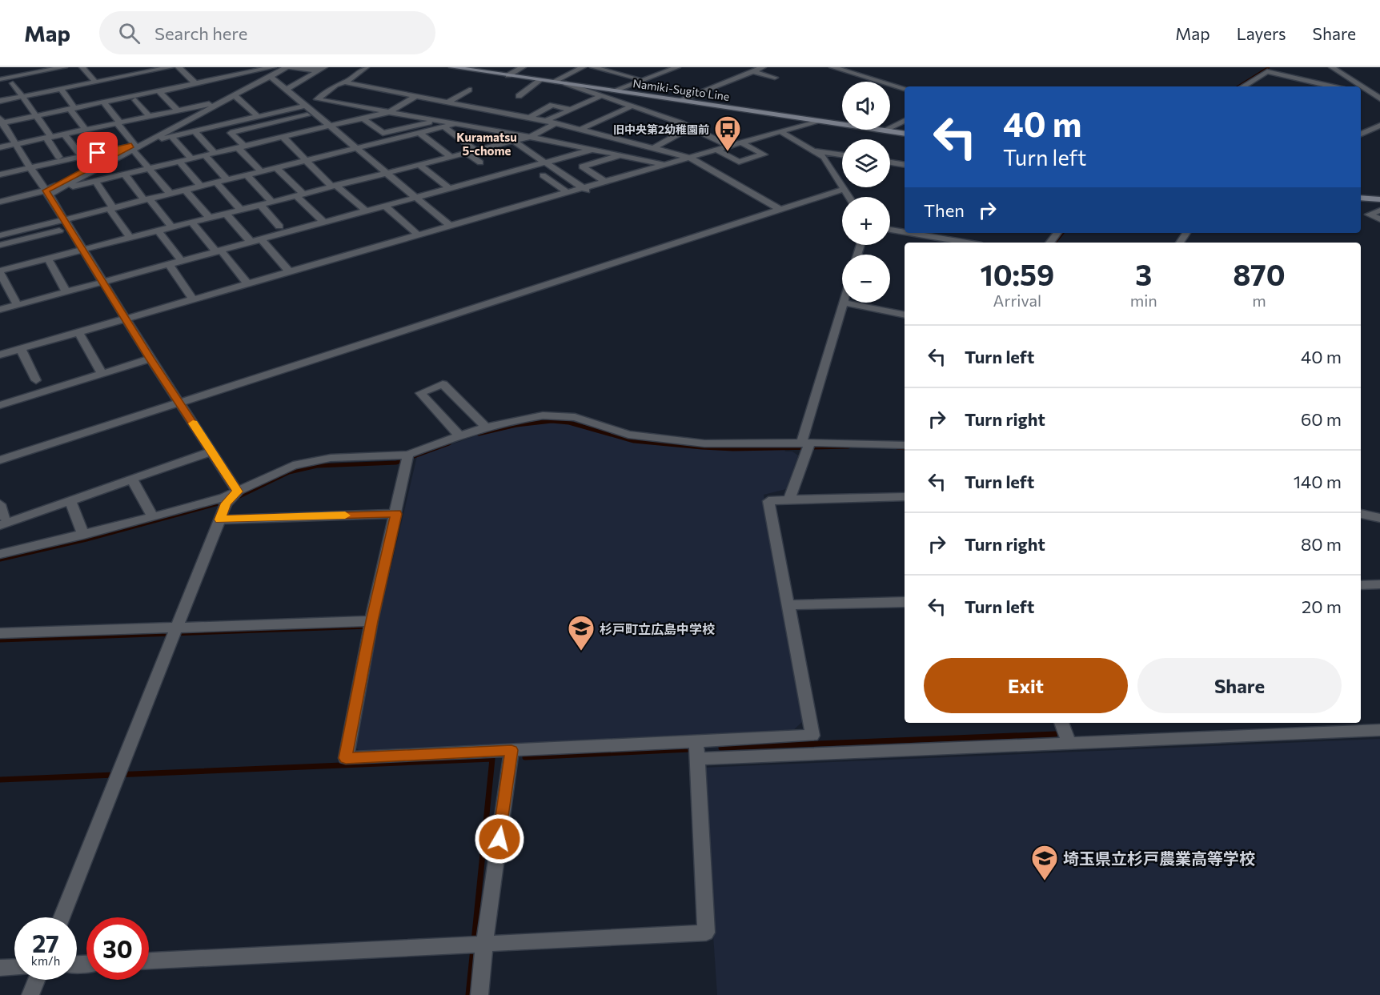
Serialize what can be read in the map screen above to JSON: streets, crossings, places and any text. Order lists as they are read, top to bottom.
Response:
{
  "streets": {
    "main road": ["Namiki-Sugito Line"]
  },
  "districts": ["Kuramatsu 5-chome"],
  "places": {
    "bus stop": ["旧中央第2幼稚園前"],
    "school or university": ["杉戸町立広島中学校", "埼玉県立杉戸農業高等学校"]
  },
  "page": {
    "header": "Map",
    "search": "Search here",
    "nav": ["Map", "Layers", "Share"],
    "map_buttons": ["+", "−"],
    "turn": ["40 m", "Turn left"],
    "then": "Then",
    "eta": [
      "10:59",
      "Arrival",
      "3",
      "min",
      "870",
      "m"
    ],
    "list": [
      {
        "name": "Turn left",
        "value": "40 m"
      },
      {
        "name": "Turn right",
        "value": "60 m"
      },
      {
        "name": "Turn left",
        "value": "140 m"
      },
      {
        "name": "Turn right",
        "value": "80 m"
      },
      {
        "name": "Turn left",
        "value": "20 m"
      }
    ],
    "buttons": ["Exit", "Share"],
    "speed": "27 km/h",
    "limit": "30"
  }
}
